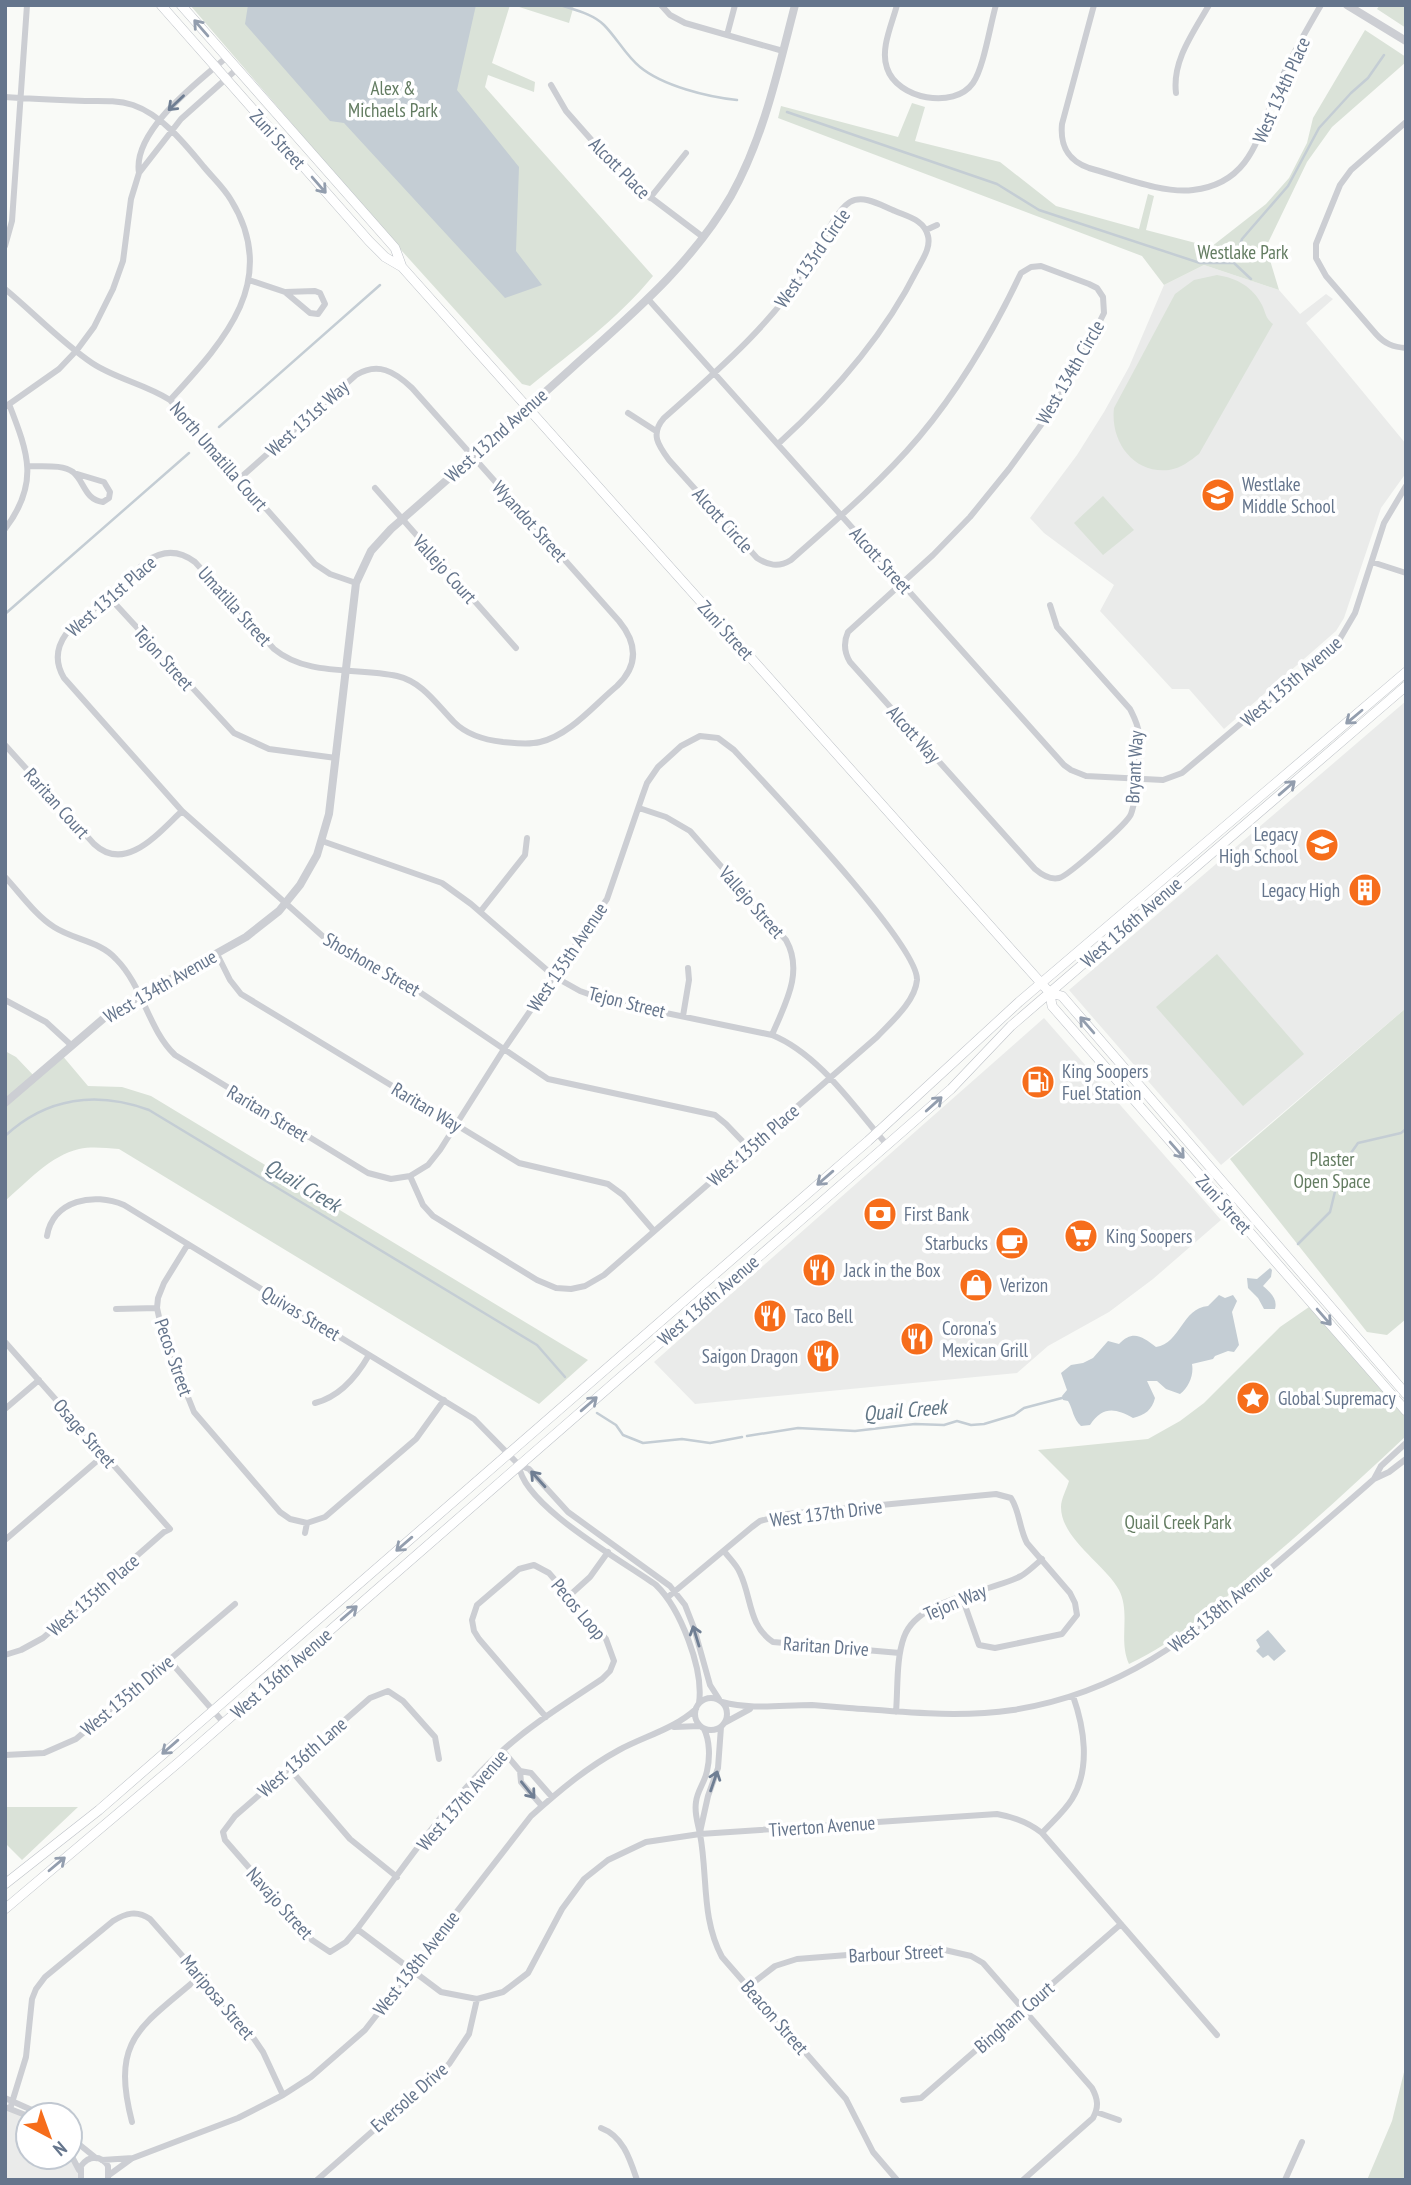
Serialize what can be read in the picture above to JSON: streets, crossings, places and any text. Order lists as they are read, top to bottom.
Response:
{
  "streets": {
    "main road": ["Zuni Street", "West 136th Avenue"],
    "street": [
      "West 134th Place",
      "Alcott Place",
      "West 133rd Circle",
      "West 134th Circle",
      "West 131st Way",
      "West 132nd Avenue",
      "North Umatilla Court",
      "Alcott Circle",
      "Wyandot Street",
      "Alcott Street",
      "Vallejo Court",
      "West 131st Place",
      "Umatilla Street",
      "Tejon Street",
      "West 135th Avenue",
      "Alcott Way",
      "Bryant Way",
      "Raritan Court",
      "Vallejo Street",
      "Shoshone Street",
      "West 134th Avenue",
      "Raritan Way",
      "Raritan Street",
      "West 135th Place",
      "Quivas Street",
      "Pecos Street",
      "Osage Street",
      "West 137th Drive",
      "Tejon Way",
      "West 138th Avenue",
      "Pecos Loop",
      "Raritan Drive",
      "West 135th Drive",
      "West 136th Lane",
      "West 137th Avenue",
      "Tiverton Avenue",
      "Navajo Street",
      "Barbour Street",
      "Mariposa Street",
      "Beacon Street",
      "Bingham Court",
      "Eversole Drive"
    ]
  },
  "crossings": [
    ["Zuni Street", "West 132nd Avenue"],
    ["Zuni Street", "West 136th Avenue"],
    ["Alcott Place", "West 132nd Avenue"],
    ["West 133rd Circle", "Alcott Street"],
    ["West 134th Circle", "Alcott Street"],
    ["West 131st Way", "North Umatilla Court"],
    ["West 131st Way", "Wyandot Street"],
    ["West 132nd Avenue", "North Umatilla Court"],
    ["West 132nd Avenue", "Wyandot Street"],
    ["West 132nd Avenue", "Alcott Street"],
    ["West 132nd Avenue", "Vallejo Court"],
    ["West 132nd Avenue", "Umatilla Street"],
    ["West 132nd Avenue", "Tejon Street"],
    ["West 132nd Avenue", "Shoshone Street"],
    ["West 132nd Avenue", "West 134th Avenue"],
    ["Alcott Circle", "Alcott Street"],
    ["Wyandot Street", "Umatilla Street"],
    ["Alcott Street", "West 135th Avenue"],
    ["Alcott Street", "Bryant Way"],
    ["West 131st Place", "Umatilla Street"],
    ["West 131st Place", "Tejon Street"],
    ["West 131st Place", "Shoshone Street"],
    ["Tejon Street", "West 135th Avenue"],
    ["Tejon Street", "Vallejo Street"],
    ["Tejon Street", "West 136th Avenue"],
    ["Tejon Street", "West 135th Place"],
    ["West 135th Avenue", "Bryant Way"],
    ["West 135th Avenue", "Vallejo Street"],
    ["West 135th Avenue", "Shoshone Street"],
    ["West 135th Avenue", "Raritan Way"],
    ["West 135th Avenue", "Raritan Street"],
    ["West 135th Avenue", "West 135th Place"],
    ["Alcott Way", "Bryant Way"],
    ["Raritan Court", "Shoshone Street"],
    ["West 136th Avenue", "Quivas Street"],
    ["Shoshone Street", "West 134th Avenue"],
    ["Shoshone Street", "West 135th Place"],
    ["West 134th Avenue", "Raritan Way"],
    ["West 134th Avenue", "Raritan Street"],
    ["Raritan Way", "West 135th Place"],
    ["Raritan Street", "West 135th Place"],
    ["West 135th Place", "Osage Street"],
    ["Quivas Street", "Pecos Street"],
    ["Quivas Street", "West 137th Drive"],
    ["Quivas Street", "West 138th Avenue"],
    ["Quivas Street", "Beacon Street"],
    ["West 137th Drive", "Tejon Way"],
    ["West 137th Drive", "Raritan Drive"],
    ["Tejon Way", "West 138th Avenue"],
    ["Tejon Way", "Raritan Drive"],
    ["West 138th Avenue", "Tiverton Avenue"],
    ["West 138th Avenue", "Mariposa Street"],
    ["West 138th Avenue", "Beacon Street"],
    ["Pecos Loop", "West 137th Avenue"],
    ["West 136th Lane", "Navajo Street"],
    ["West 137th Avenue", "Navajo Street"],
    ["Tiverton Avenue", "Beacon Street"],
    ["Tiverton Avenue", "Bingham Court"],
    ["Tiverton Avenue", "Eversole Drive"],
    ["Barbour Street", "Beacon Street"],
    ["Barbour Street", "Bingham Court"]
  ],
  "water": ["Quail Creek"],
  "parks": [
    "Alex & Michaels Park",
    "Westlake Park",
    "Plaster Open Space",
    "Quail Creek Park"
  ],
  "places": {
    "school or university": ["Westlake Middle School", "Legacy High School"],
    "building": ["Legacy High"],
    "fuel station": ["King Soopers Fuel Station"],
    "bank": ["First Bank"],
    "supermarket": ["King Soopers"],
    "cafe": ["Starbucks"],
    "restaurant": [
      "Jack in the Box",
      "Taco Bell",
      "Corona's Mexican Grill",
      "Saigon Dragon"
    ],
    "shop": ["Verizon"],
    "place": ["Global Supremacy"]
  },
  "north": "bottom right"
}
